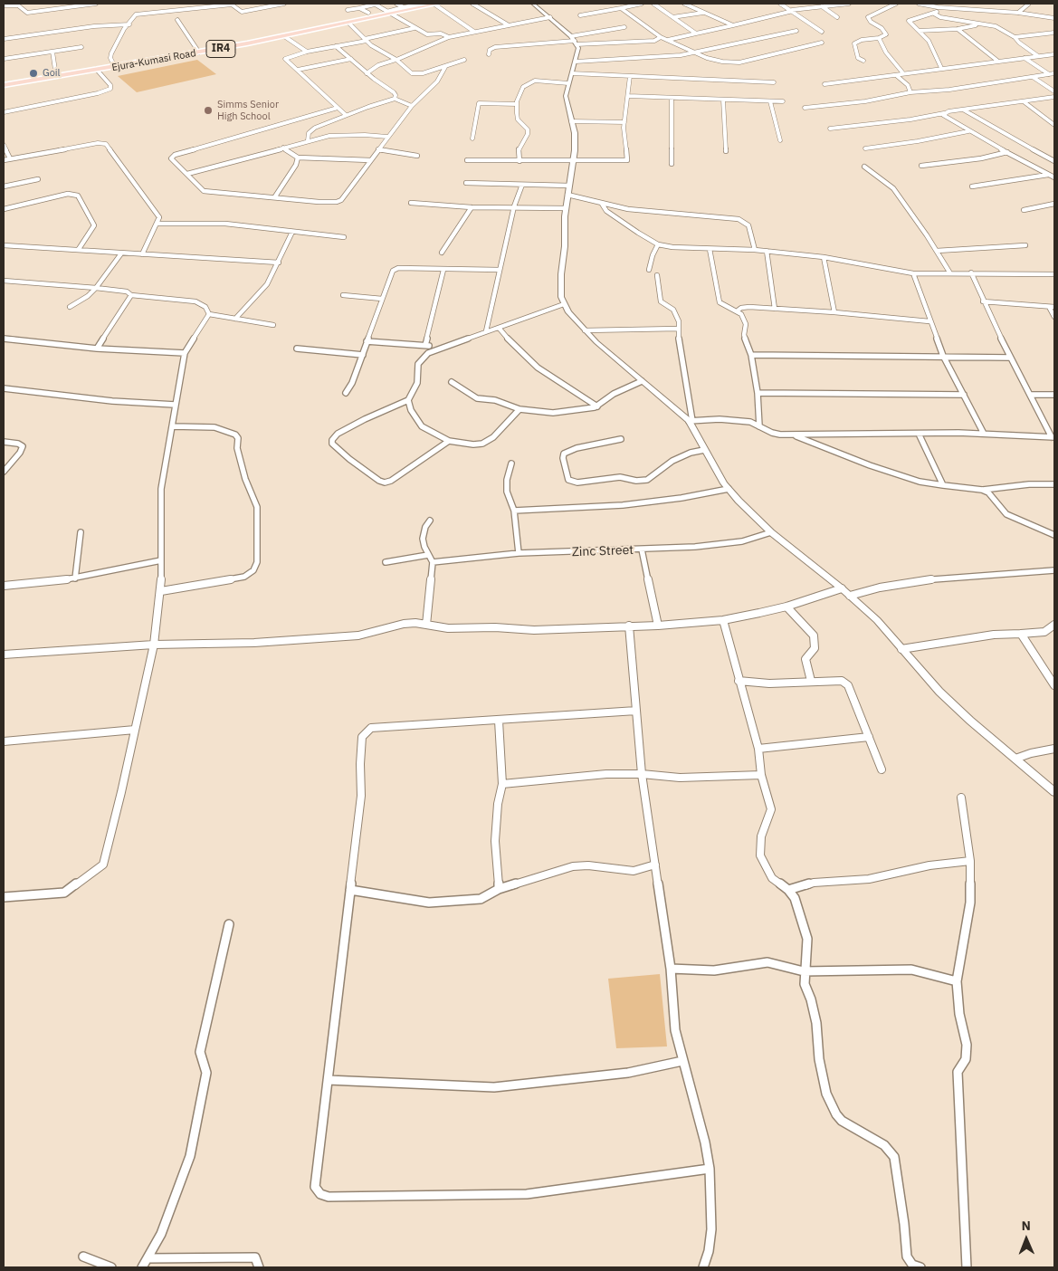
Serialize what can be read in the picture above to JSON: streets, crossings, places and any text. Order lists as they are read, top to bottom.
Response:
{
  "streets": {
    "main road": ["IR4", "Ejura-Kumasi Road"],
    "street": ["Zinc Street"]
  },
  "places": ["Goil", "Simms Senior High School"],
  "north": "top"
}
